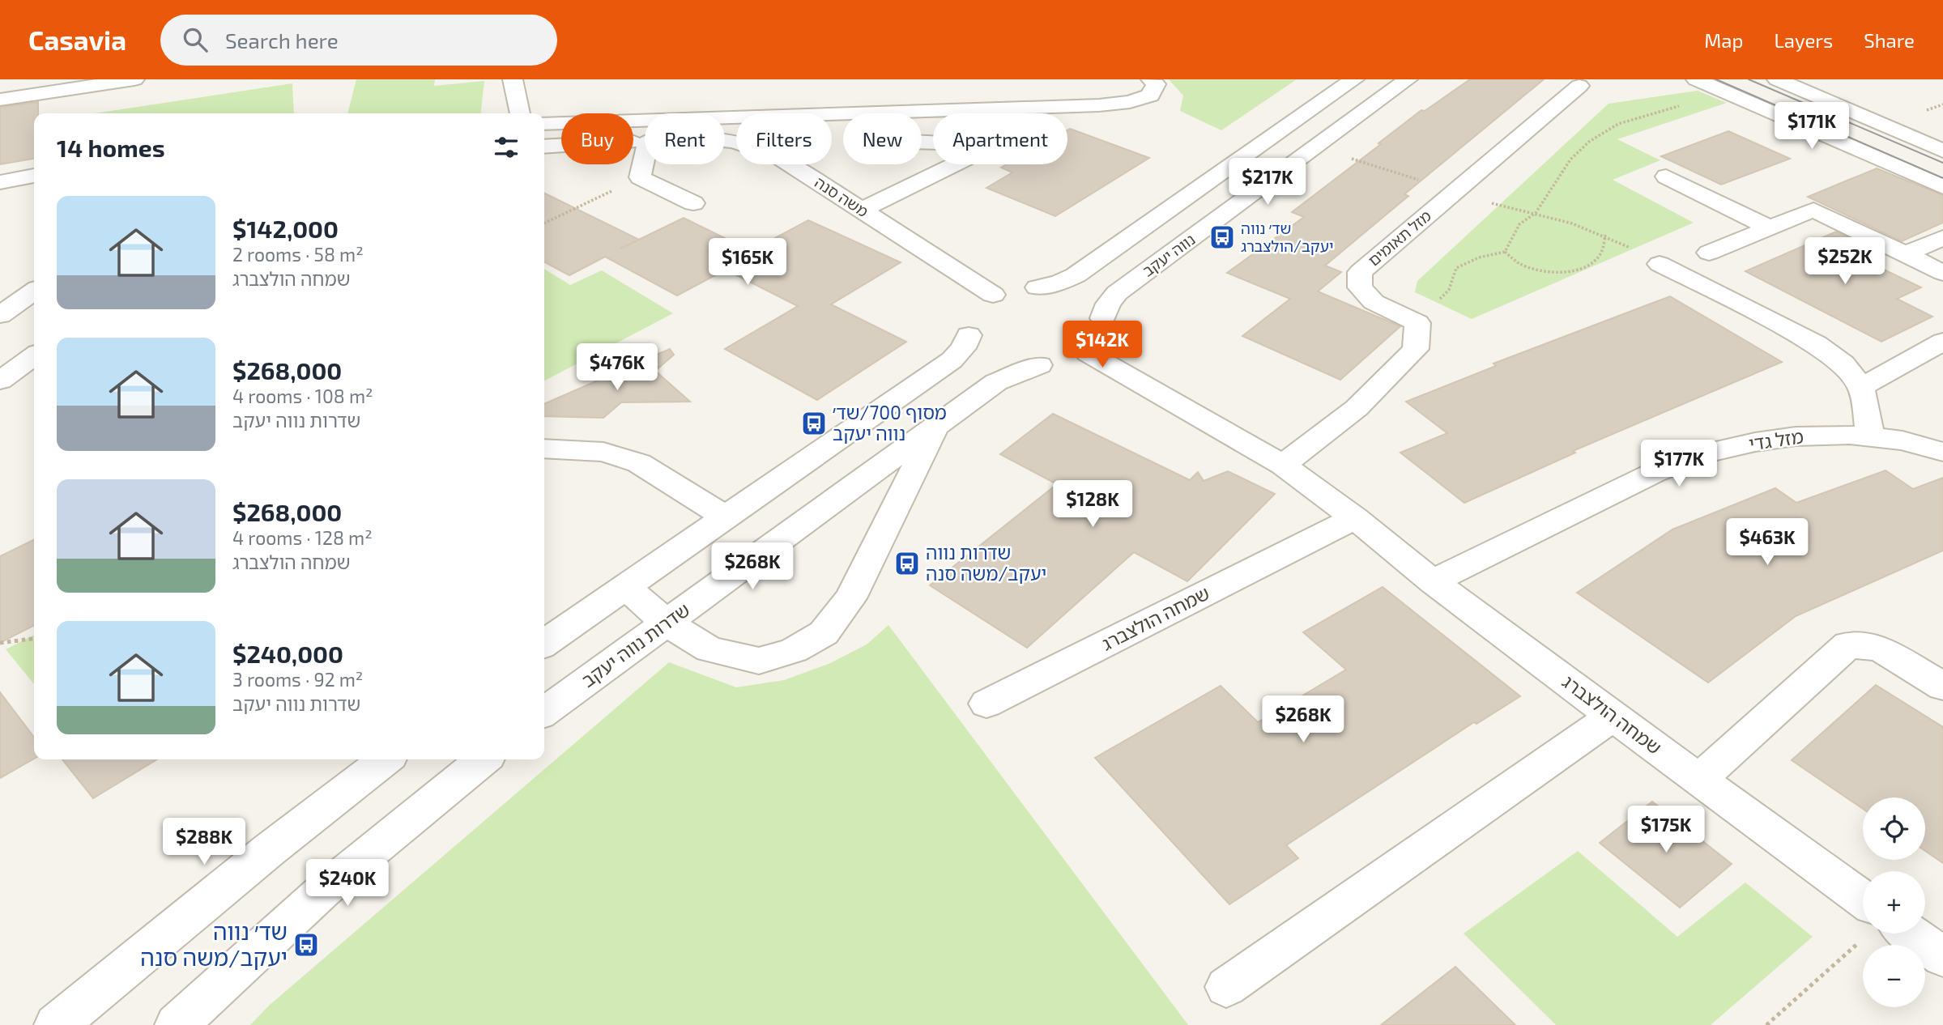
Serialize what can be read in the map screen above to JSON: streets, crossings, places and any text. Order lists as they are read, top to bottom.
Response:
{
  "streets": {
    "street": [
      "משה סנה",
      "מזל תאומים",
      "נווה יעקב",
      "מזל גדי",
      "שמחה הולצברג",
      "שדרות נווה יעקב"
    ]
  },
  "crossings": [
    ["משה סנה", "נווה יעקב"],
    ["משה סנה", "שמחה הולצברג"],
    ["משה סנה", "שדרות נווה יעקב"],
    ["נווה יעקב", "שמחה הולצברג"],
    ["נווה יעקב", "שדרות נווה יעקב"],
    ["מזל גדי", "שמחה הולצברג"],
    ["שמחה הולצברג", "שדרות נווה יעקב"]
  ],
  "places": {
    "bus stop": [
      "שד׳ נווה יעקב/הולצברג",
      "מסוף 700/שד׳ נווה יעקב",
      "שדרות נווה יעקב/משה סנה",
      "שד׳ נווה יעקב/משה סנה"
    ]
  },
  "page": {
    "header": "Casavia",
    "search": "Search here",
    "nav": ["Map", "Layers", "Share"],
    "price": [
      "$171K",
      "$217K",
      "$252K",
      "$165K",
      "$142K",
      "$476K",
      "$177K",
      "$128K",
      "$463K",
      "$268K",
      "$268K",
      "$175K",
      "$288K",
      "$240K"
    ],
    "chip": [
      "Buy",
      "Rent",
      "Filters",
      "New",
      "Apartment"
    ],
    "heading": "14 homes",
    "list": [
      {
        "name": "$142,000",
        "note": "2 rooms · 58 m² · שמחה הולצברג"
      },
      {
        "name": "$268,000",
        "note": "4 rooms · 108 m² · שדרות נווה יעקב"
      },
      {
        "name": "$268,000",
        "note": "4 rooms · 128 m² · שמחה הולצברג"
      },
      {
        "name": "$240,000",
        "note": "3 rooms · 92 m² · שדרות נווה יעקב"
      }
    ],
    "map_buttons": ["+", "−"]
  }
}
